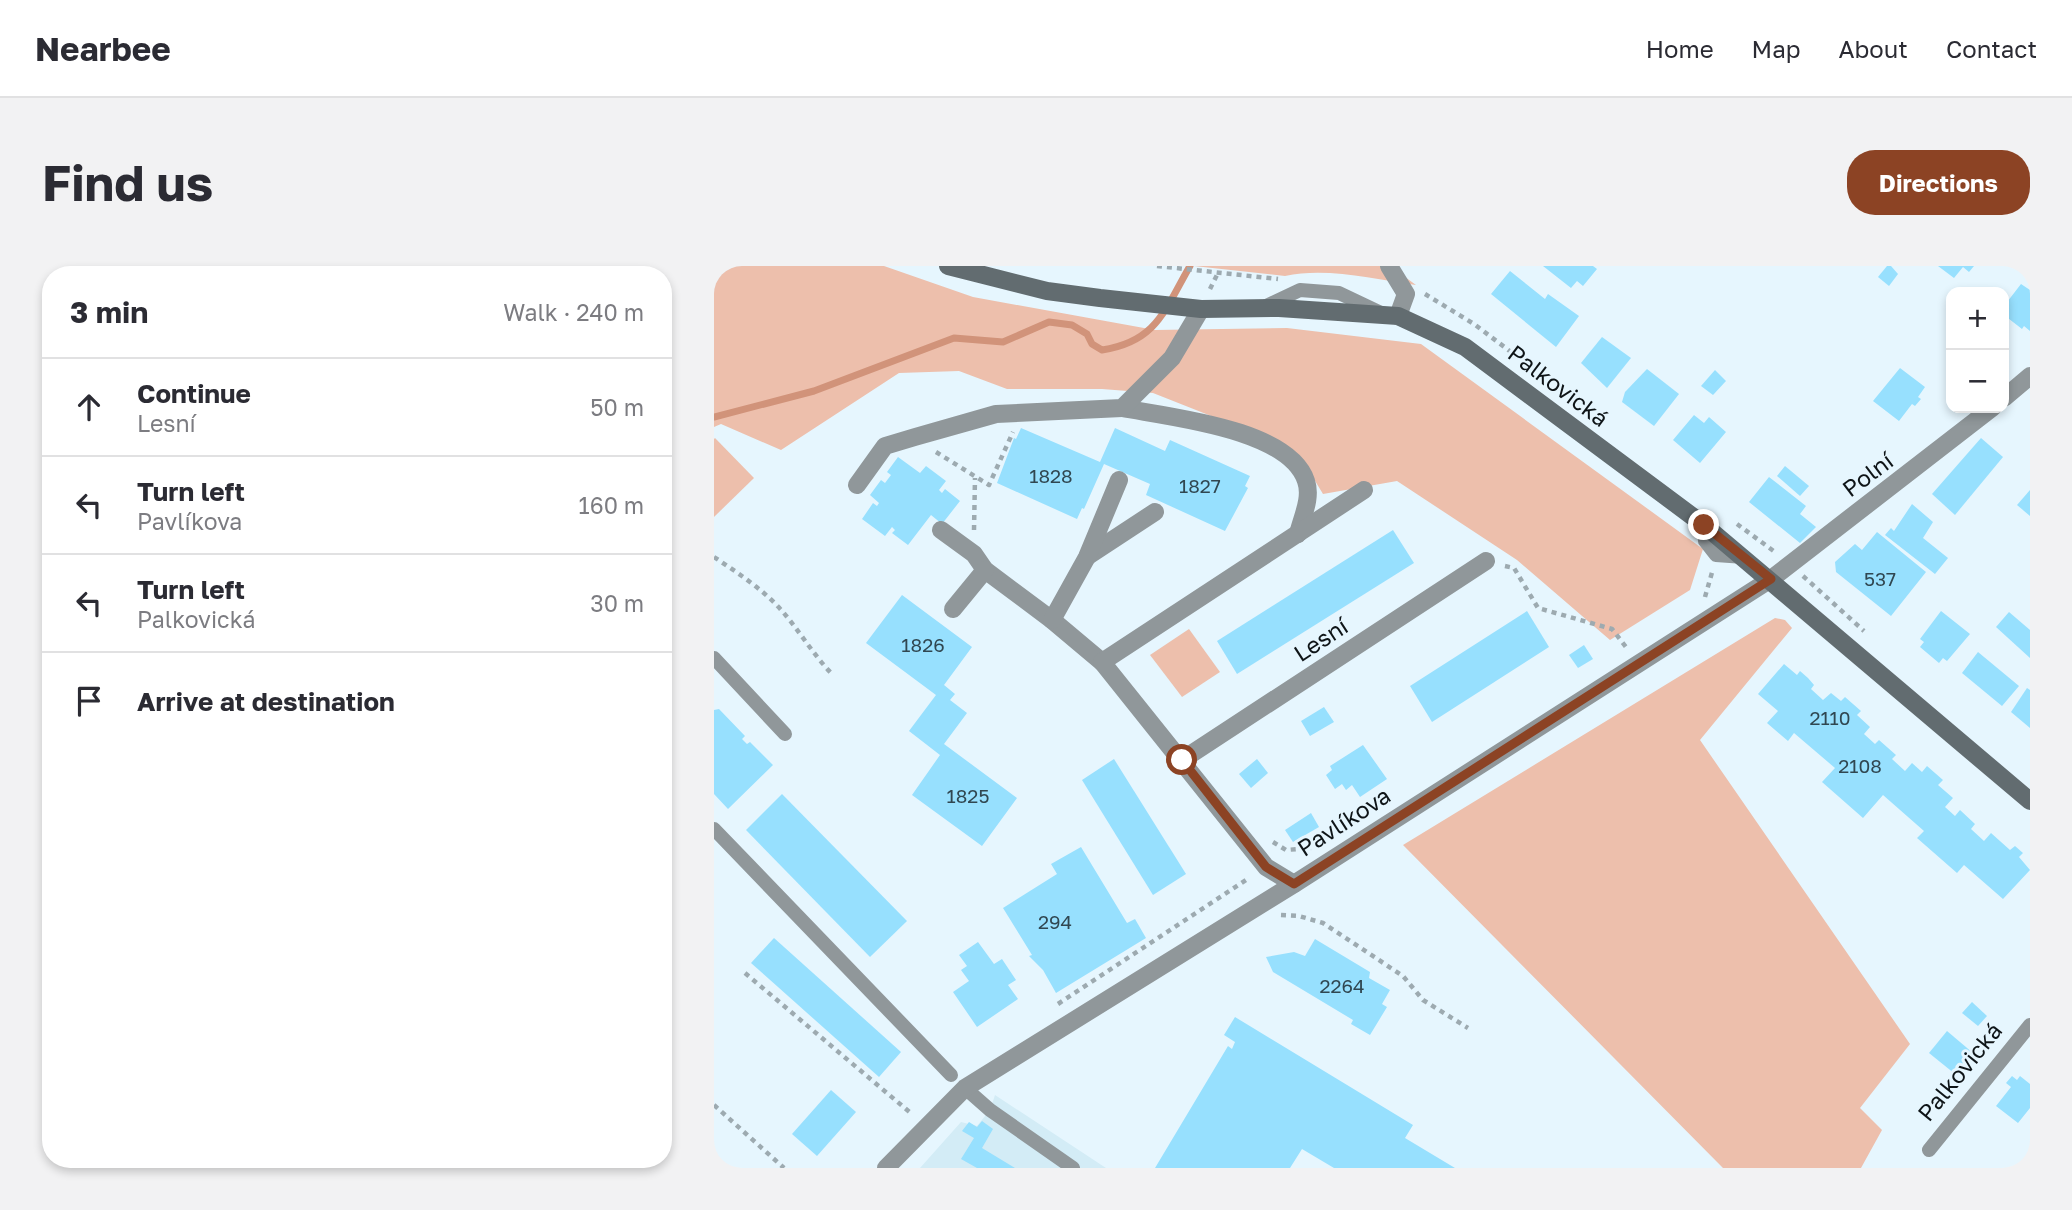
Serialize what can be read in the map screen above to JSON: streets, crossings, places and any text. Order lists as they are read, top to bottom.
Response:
{
  "streets": {
    "street": [
      "Palkovická",
      "Polní",
      "Lesní",
      "Pavlíkova"
    ]
  },
  "crossings": [
    ["Palkovická", "Polní"],
    ["Palkovická", "Pavlíkova"],
    ["Polní", "Pavlíkova"]
  ],
  "house_numbers": [
    "1828",
    "1827",
    "537",
    "1826",
    "2110",
    "2108",
    "1825",
    "294",
    "2264"
  ],
  "page": {
    "header": "Nearbee",
    "nav": [
      "Home",
      "Map",
      "About",
      "Contact"
    ],
    "buttons": "Directions",
    "title": "Find us",
    "heading": ["3 min", "Walk · 240 m"],
    "map_buttons": ["+", "−"],
    "list": [
      ["Continue", "Lesní", "50 m"],
      ["Turn left", "Pavlíkova", "160 m"],
      ["Turn left", "Palkovická", "30 m"],
      "Arrive at destination"
    ]
  }
}
